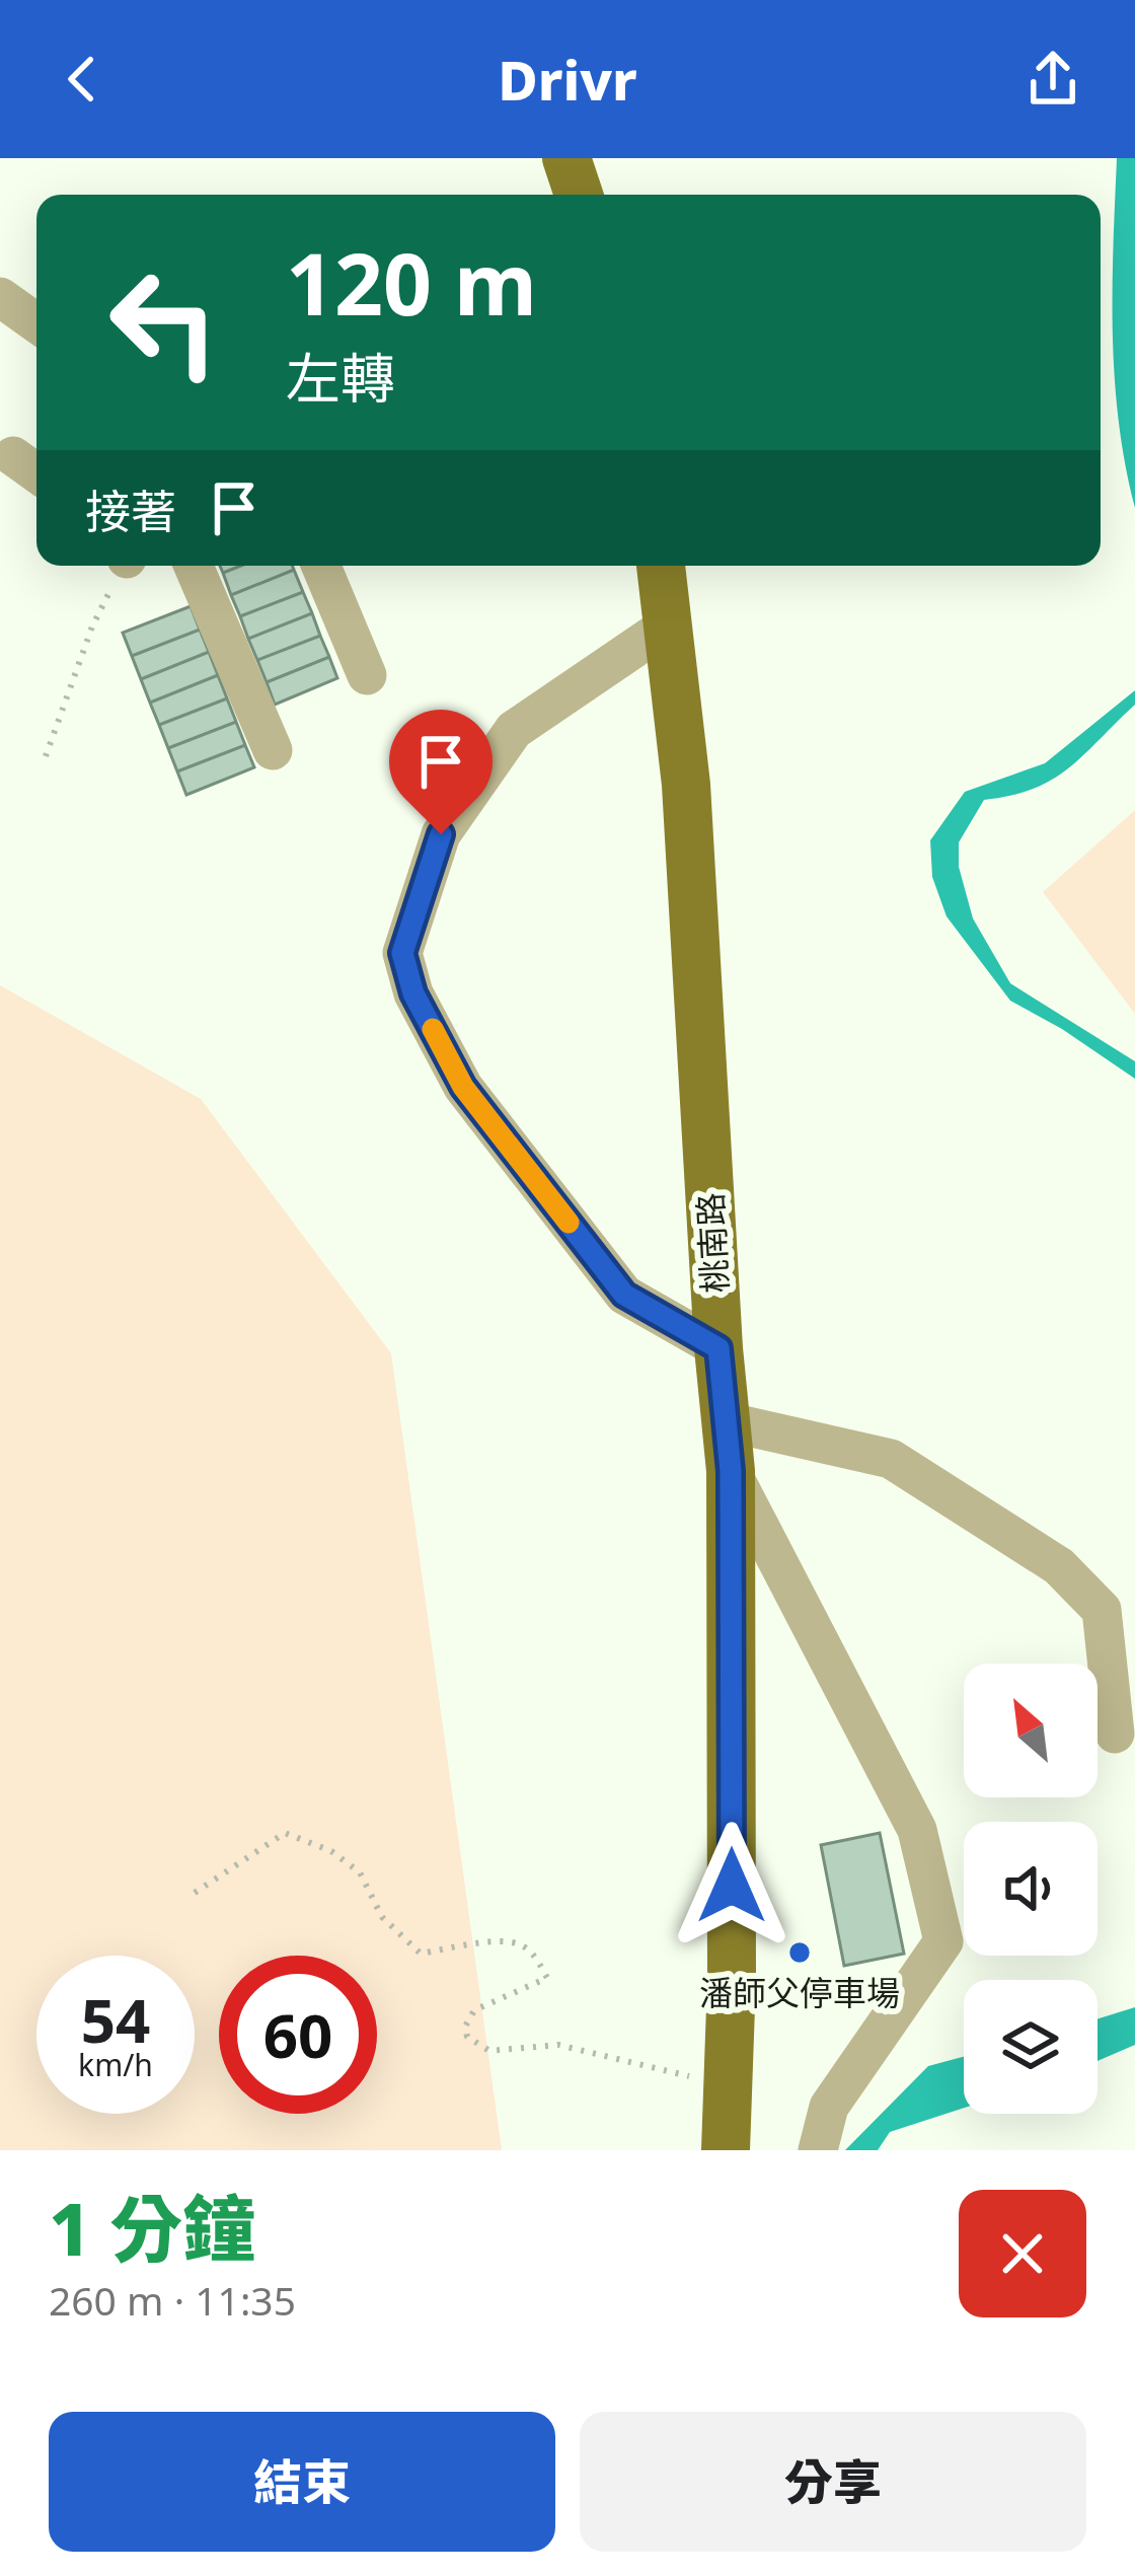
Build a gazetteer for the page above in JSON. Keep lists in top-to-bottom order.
{
  "streets": {
    "main road": ["桃南路"]
  },
  "places": ["潘師父停車場"],
  "north": "top left",
  "page": {
    "header": "Drivr",
    "turn": ["120 m", "左轉"],
    "then": "接著",
    "speed": "54 km/h",
    "limit": "60",
    "heading": ["1 分鐘", "260 m · 11:35"],
    "buttons": ["結束", "分享"]
  }
}
